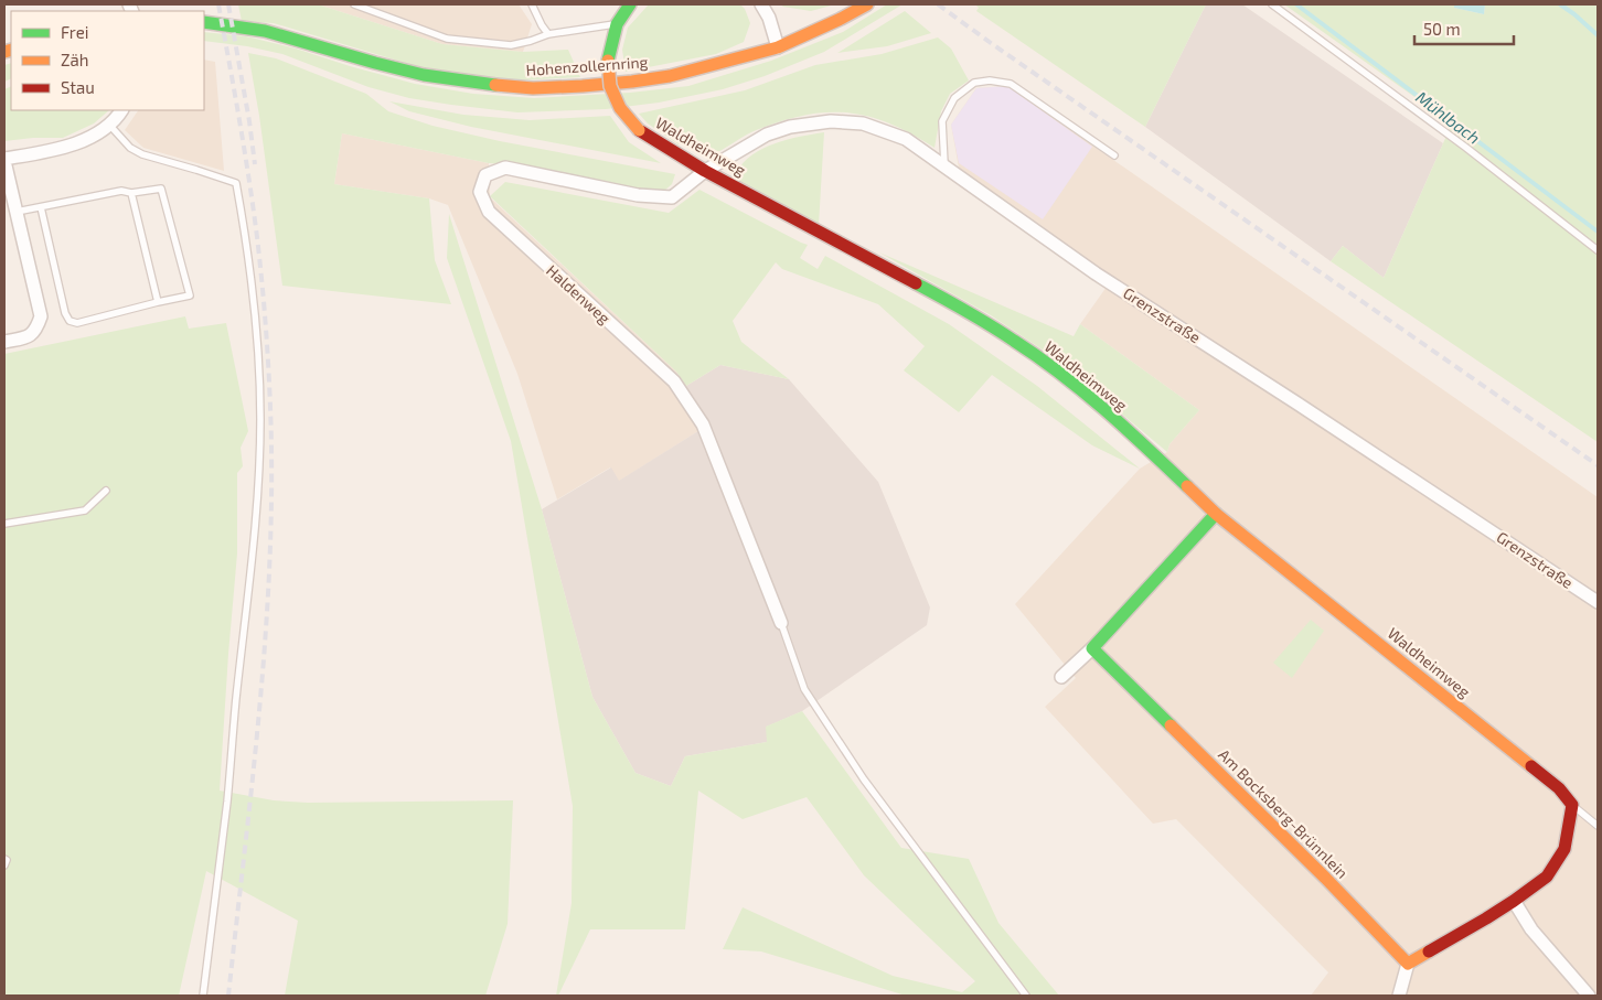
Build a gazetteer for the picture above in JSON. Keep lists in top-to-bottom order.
{
  "streets": {
    "street": [
      "Hohenzollernring",
      "Waldheimweg",
      "Haldenweg",
      "Grenzstraße",
      "Am Bocksberg-Brünnlein"
    ]
  },
  "crossings": [
    ["Waldheimweg", "Haldenweg"],
    ["Waldheimweg", "Grenzstraße"],
    ["Haldenweg", "Grenzstraße"]
  ],
  "water": ["Mühlbach"],
  "legend": ["Frei", "Zäh", "Stau"],
  "scale_bar": "50 m"
}
